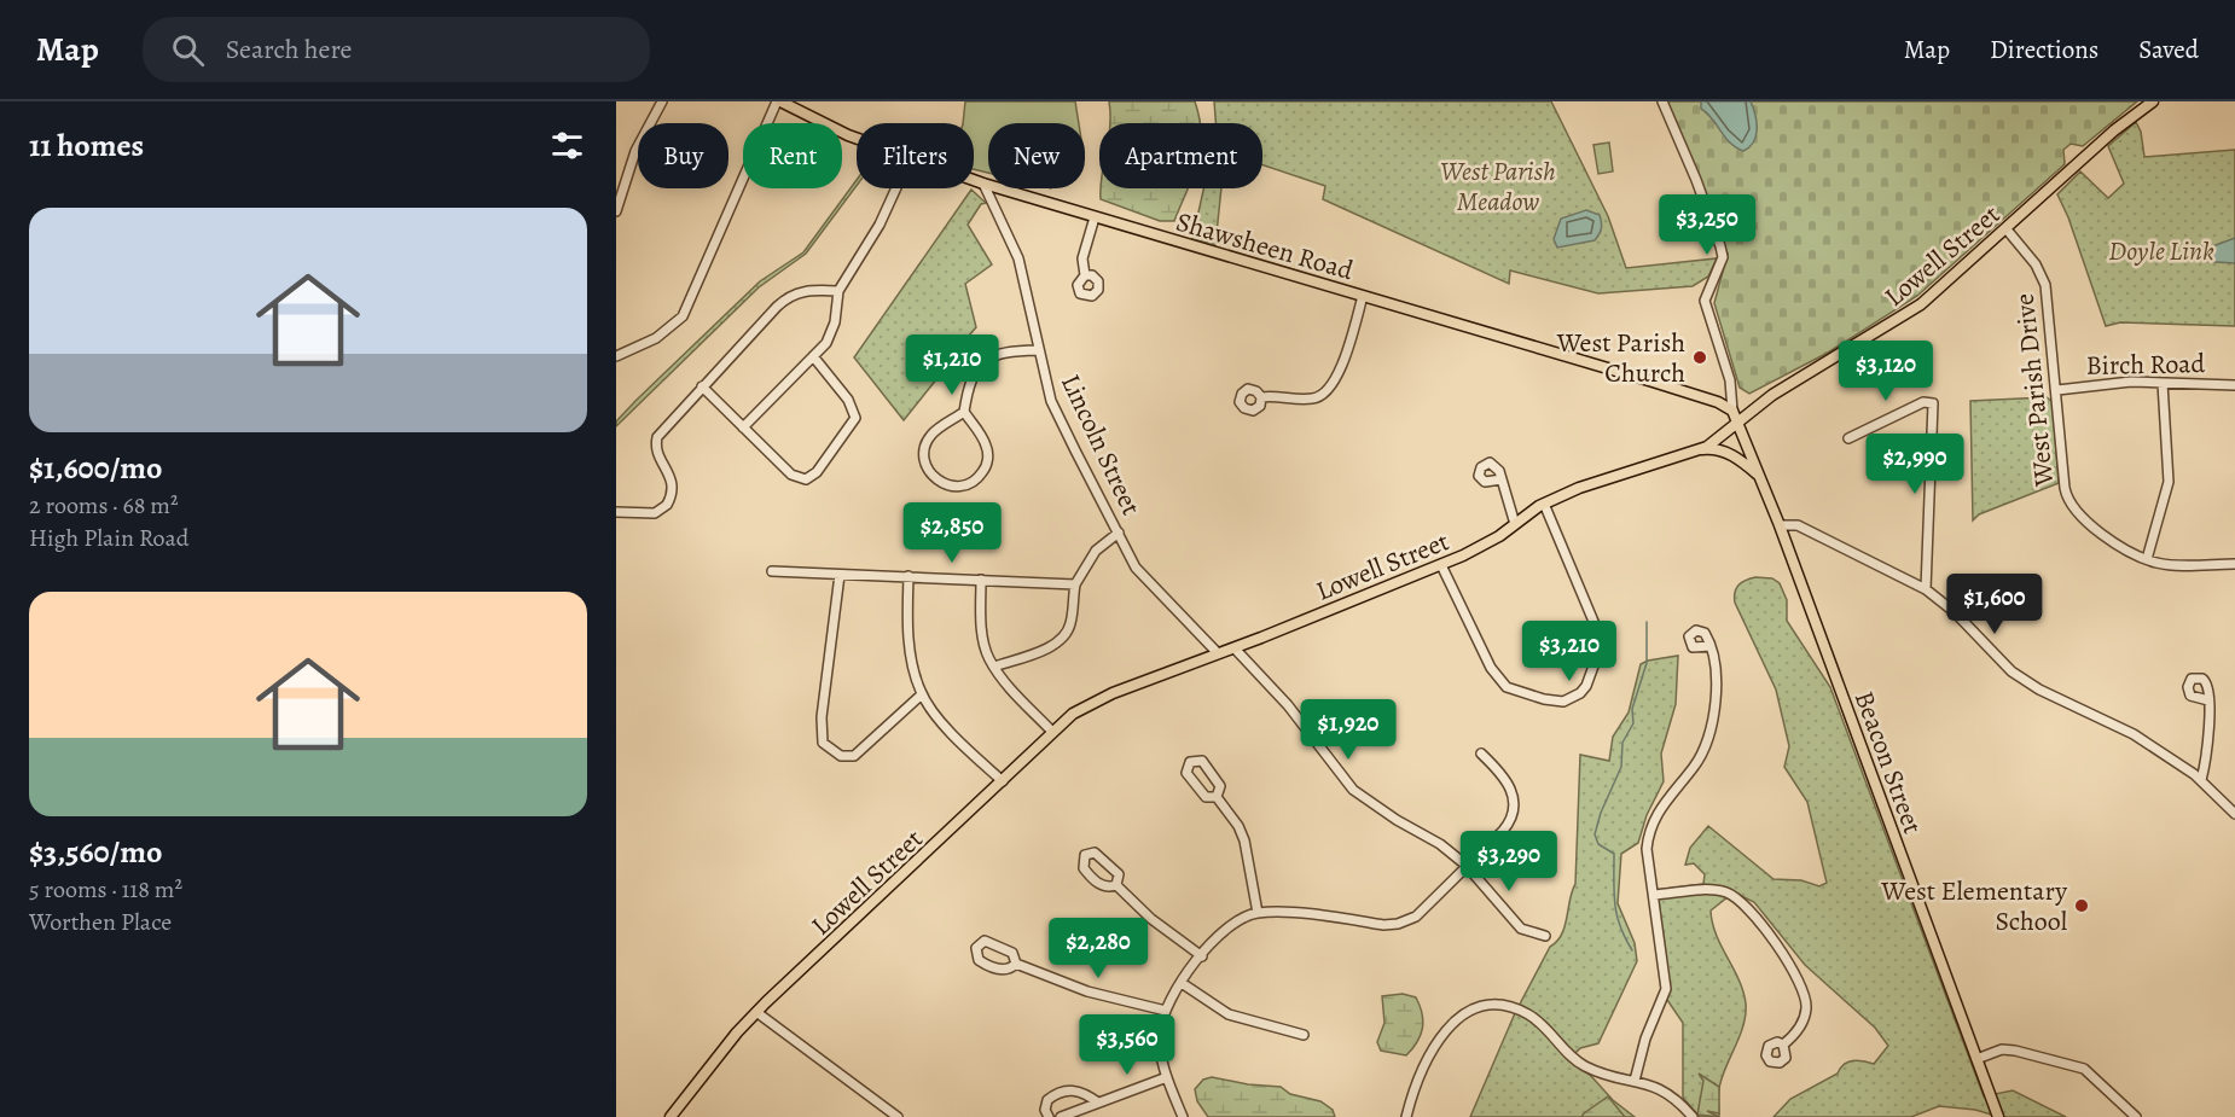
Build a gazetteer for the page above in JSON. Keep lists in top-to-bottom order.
{
  "streets": {
    "main road": ["Shawsheen Road", "Lowell Street", "Beacon Street"],
    "street": ["Birch Road", "West Parish Drive", "Lincoln Street"]
  },
  "crossings": [
    ["Shawsheen Road", "Lincoln Street"],
    ["Lowell Street", "West Parish Drive"],
    ["Lowell Street", "Lincoln Street"],
    ["Lowell Street", "Beacon Street"],
    ["Birch Road", "West Parish Drive"]
  ],
  "parks": ["West Parish Meadow", "Doyle Link"],
  "places": ["West Parish Church", "West Elementary School"],
  "page": {
    "header": "Map",
    "search": "Search here",
    "nav": ["Map", "Directions", "Saved"],
    "heading": "11 homes",
    "chip": [
      "Buy",
      "Rent",
      "Filters",
      "New",
      "Apartment"
    ],
    "list": [
      {
        "name": "$1,600/mo",
        "note": "2 rooms · 68 m² · High Plain Road"
      },
      {
        "name": "$3,560/mo",
        "note": "5 rooms · 118 m² · Worthen Place"
      }
    ],
    "price": [
      "$3,250",
      "$1,210",
      "$3,120",
      "$2,990",
      "$2,850",
      "$1,600",
      "$3,210",
      "$1,920",
      "$3,290",
      "$2,280",
      "$3,560"
    ]
  }
}
